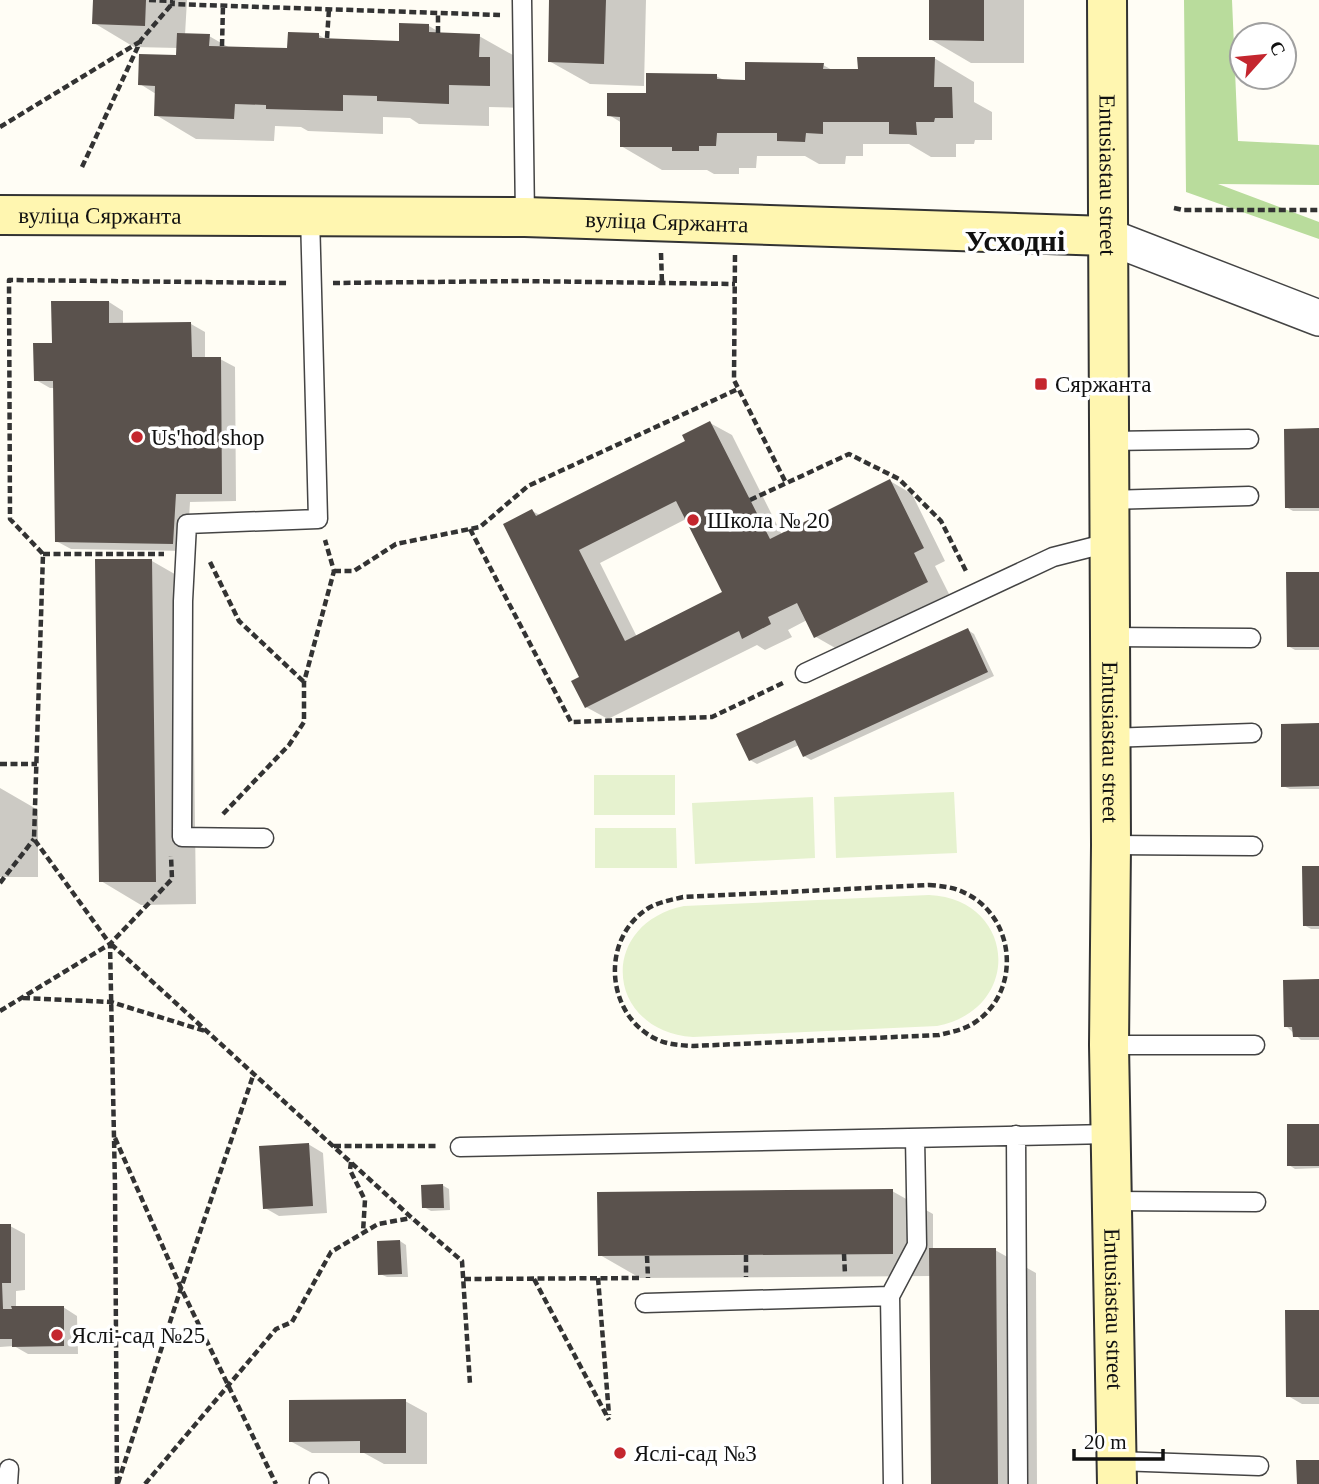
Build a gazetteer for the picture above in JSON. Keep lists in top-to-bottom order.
{
  "streets": {
    "main road": ["Entusiastau street", "вуліца Сяржанта"]
  },
  "crossings": [
    ["Entusiastau street", "вуліца Сяржанта"]
  ],
  "districts": ["Усходні"],
  "places": {
    "transit": ["Сяржанта"],
    "other": [
      "Us'hod shop",
      "Школа № 20",
      "Яслі-сад №25",
      "Яслі-сад №3"
    ]
  },
  "scale_bar": "20 m",
  "north": "top right"
}
